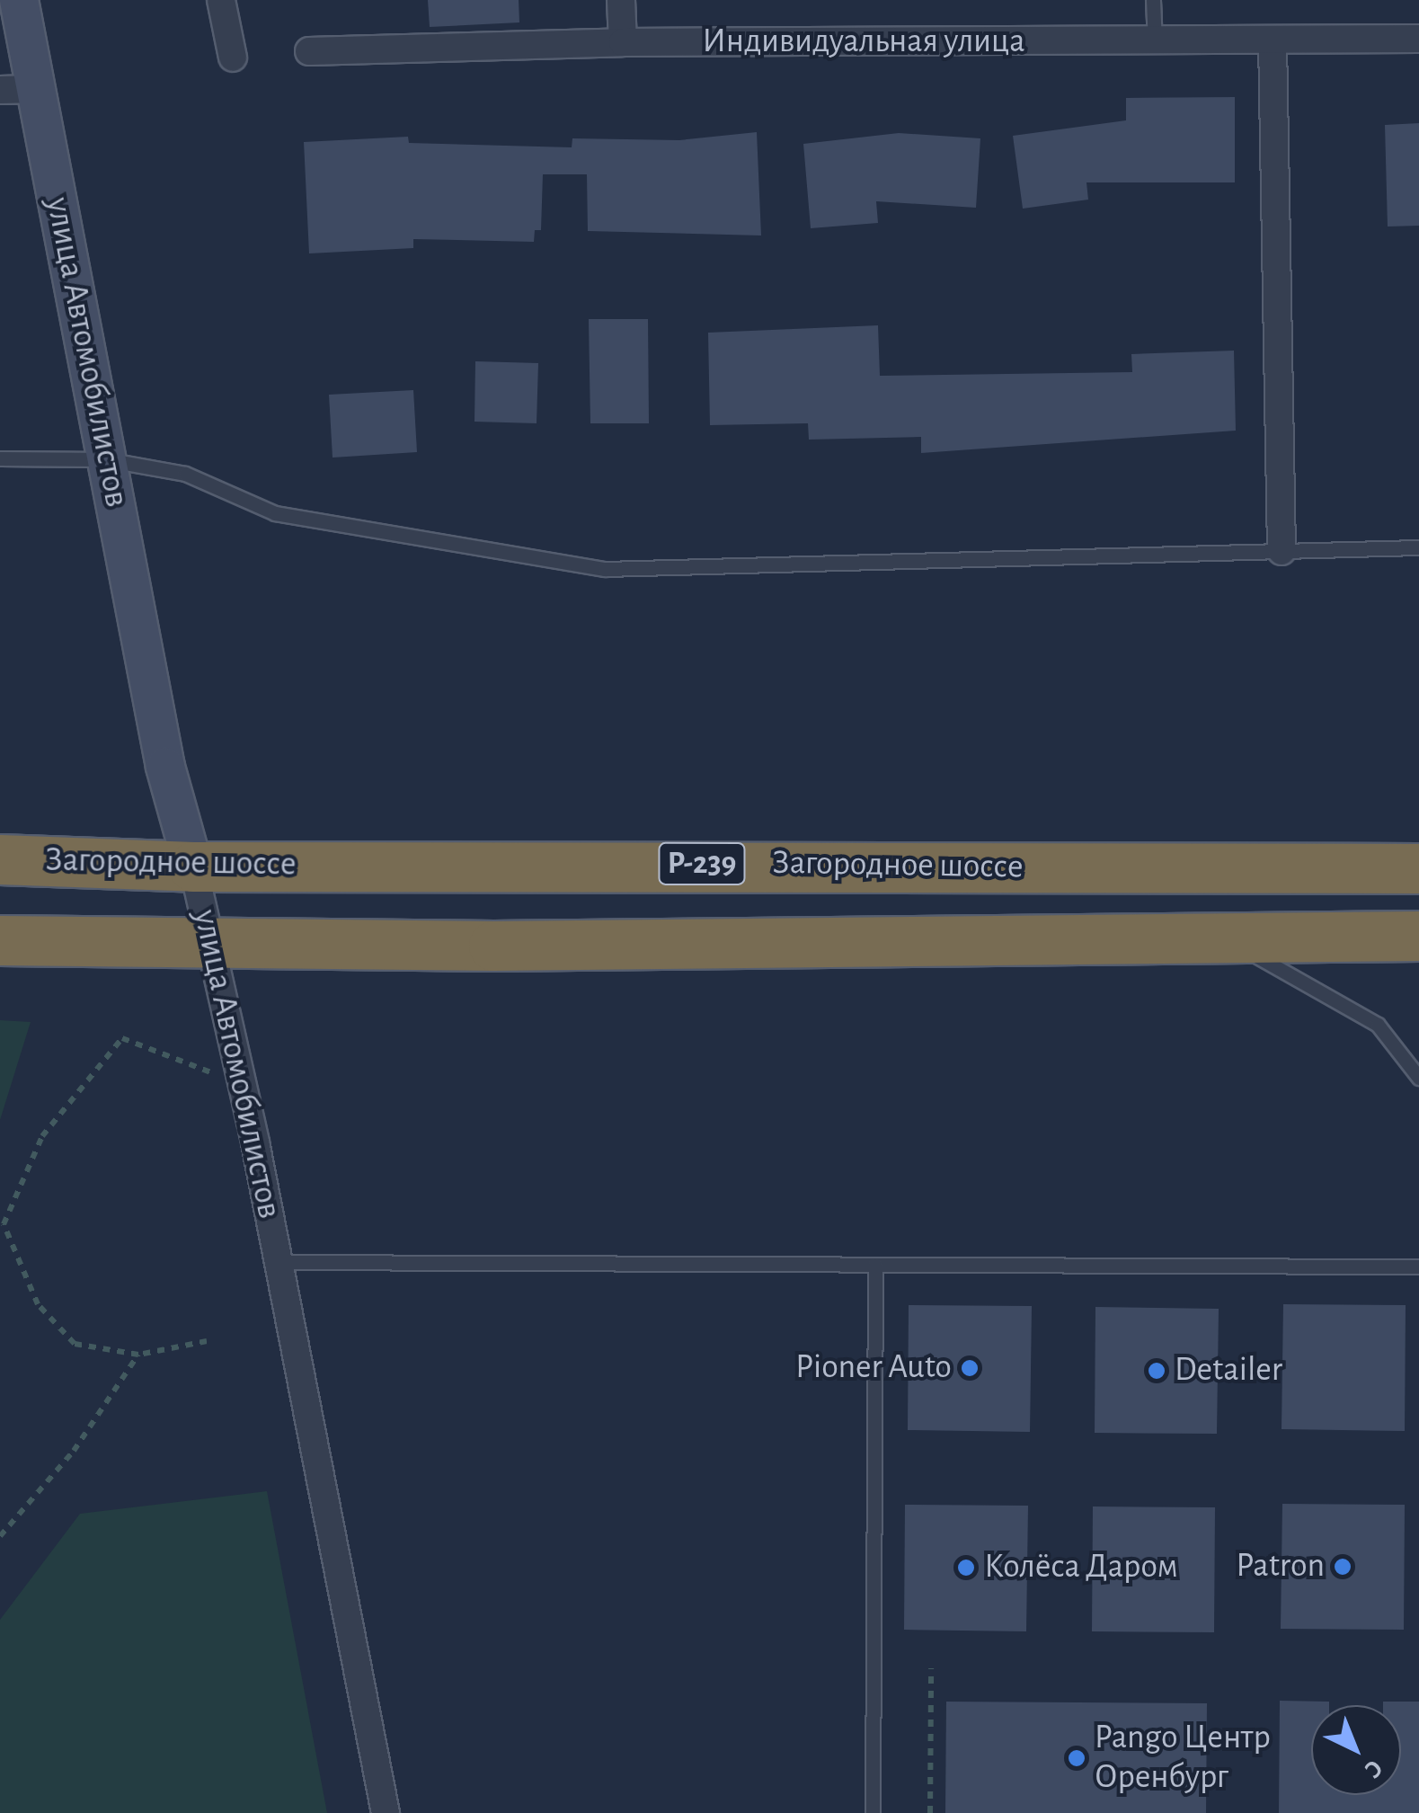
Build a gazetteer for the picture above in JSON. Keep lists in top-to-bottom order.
{
  "streets": {
    "highway": ["Загородное шоссе", "Р-239"],
    "street": ["Индивидуальная улица", "улица Автомобилистов"]
  },
  "crossings": [
    ["улица Автомобилистов", "Загородное шоссе"]
  ],
  "places": [
    "Pioner Auto",
    "Detailer",
    "Patron",
    "Колёса Даром",
    "Pango Центр Оренбург"
  ],
  "north": "bottom right"
}
